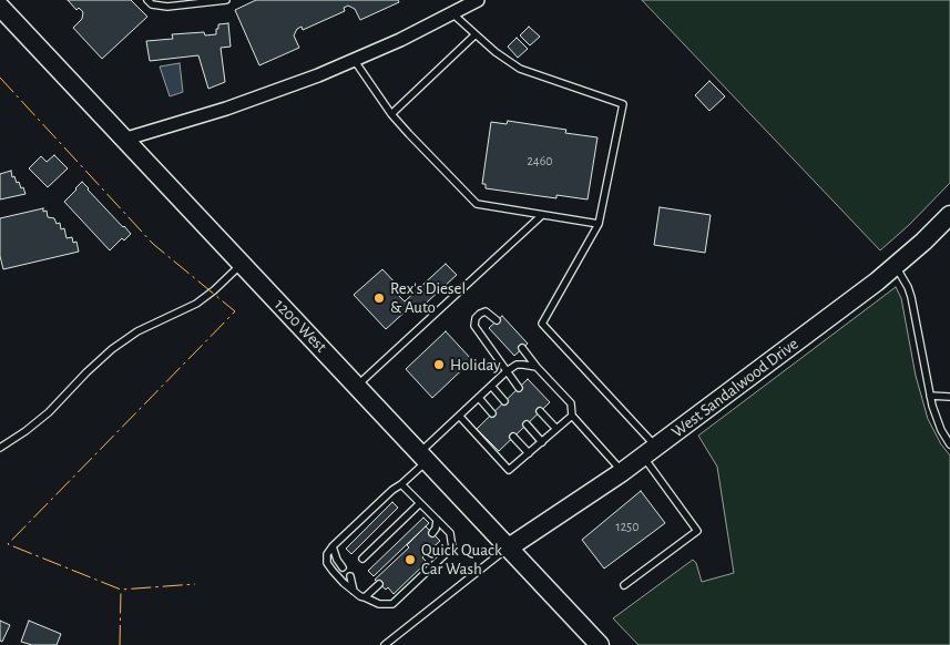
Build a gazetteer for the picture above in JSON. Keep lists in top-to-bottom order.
{
  "streets": {
    "main road": ["1200 West", "West Sandalwood Drive"]
  },
  "crossings": [
    ["1200 West", "West Sandalwood Drive"]
  ],
  "places": ["Rex's Diesel & Auto", "Holiday", "Quick Quack Car Wash"],
  "house_numbers": ["2460", "1250"]
}
